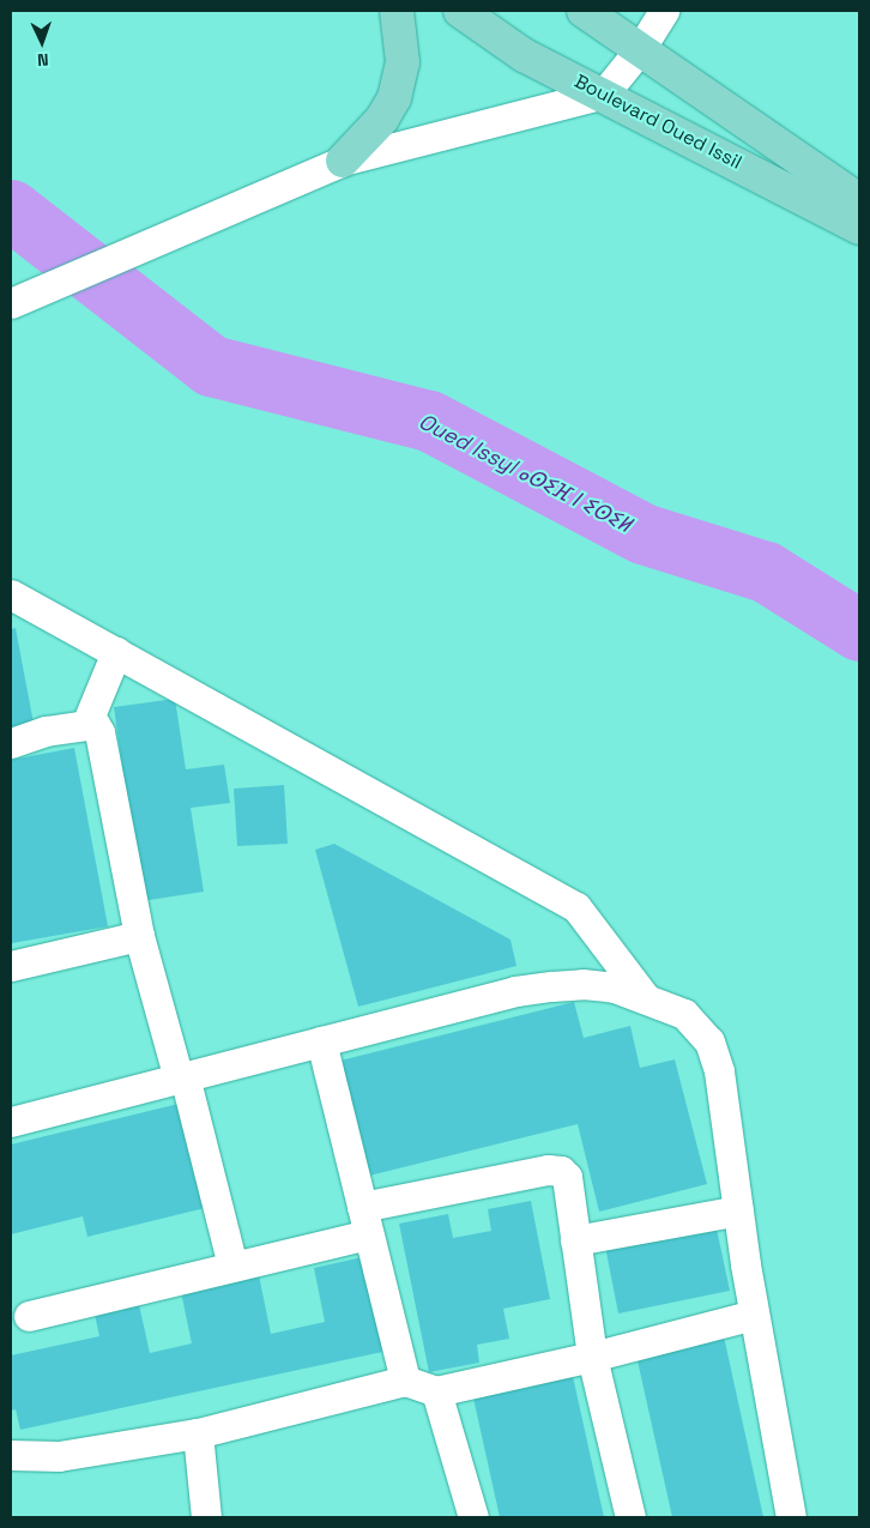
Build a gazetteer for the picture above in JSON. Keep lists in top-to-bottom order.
{
  "streets": {
    "main road": ["Boulevard Oued Issil"]
  },
  "water": ["Oued Issyl ⴰⵙⵉⴼ ⵏ ⵉⵙⵉⵍ"],
  "north": "bottom"
}
